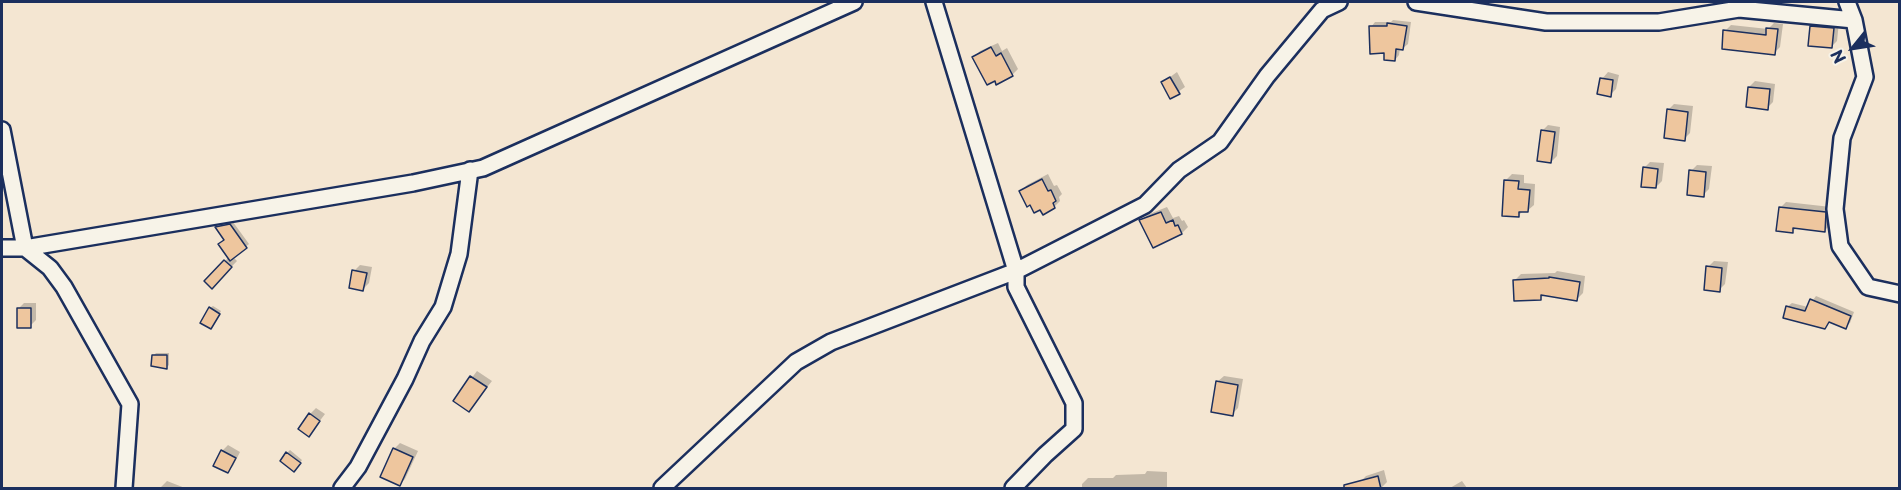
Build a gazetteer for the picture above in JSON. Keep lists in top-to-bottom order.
{
  "north": "bottom left"
}
